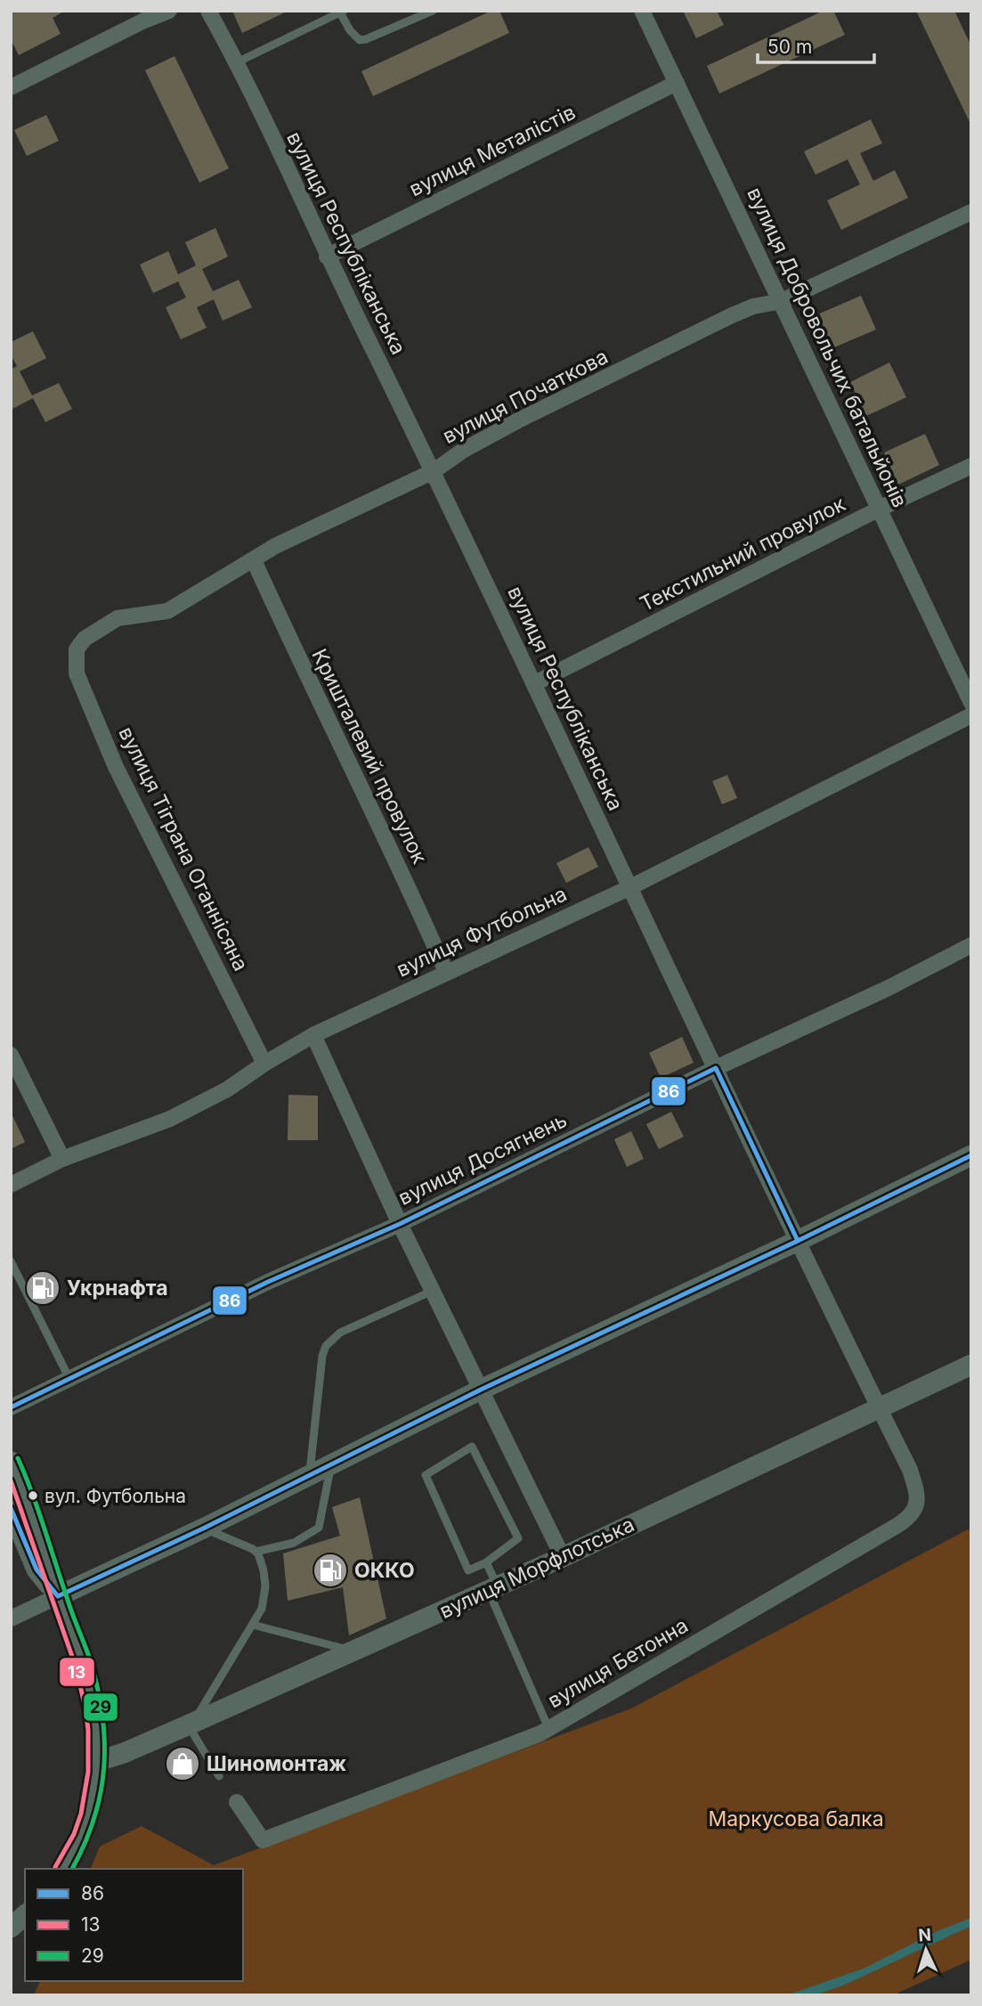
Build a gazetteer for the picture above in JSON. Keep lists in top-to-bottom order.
{
  "streets": {
    "street": [
      "вулиця Металістів",
      "вулиця Республіканська",
      "вулиця Добровольчих батальйонів",
      "вулиця Початкова",
      "Текстильний провулок",
      "Кришталевий провулок",
      "вулиця Тіграна Оганнісяна",
      "вулиця Футбольна",
      "вулиця Досягнень",
      "вулиця Морфлотська",
      "вулиця Бетонна"
    ]
  },
  "crossings": [
    ["вулиця Металістів", "вулиця Республіканська"],
    ["вулиця Металістів", "вулиця Добровольчих батальйонів"],
    ["вулиця Республіканська", "вулиця Початкова"],
    ["вулиця Республіканська", "Текстильний провулок"],
    ["вулиця Республіканська", "вулиця Футбольна"],
    ["вулиця Республіканська", "вулиця Досягнень"],
    ["вулиця Республіканська", "вулиця Морфлотська"],
    ["вулиця Республіканська", "вулиця Бетонна"],
    ["вулиця Добровольчих батальйонів", "вулиця Початкова"],
    ["вулиця Добровольчих батальйонів", "Текстильний провулок"],
    ["вулиця Початкова", "Кришталевий провулок"],
    ["вулиця Початкова", "вулиця Тіграна Оганнісяна"],
    ["Кришталевий провулок", "вулиця Футбольна"],
    ["вулиця Тіграна Оганнісяна", "вулиця Футбольна"],
    ["вулиця Морфлотська", "вулиця Бетонна"]
  ],
  "parks": ["Маркусова балка"],
  "places": {
    "fuel station": ["Укрнафта", "ОККО"],
    "other": ["вул. Футбольна"],
    "shop": ["Шиномонтаж"]
  },
  "lines": ["transit line 86", "transit line 29", "transit line 13"],
  "legend": ["86", "13", "29"],
  "scale_bar": "50 m",
  "north": "top"
}
